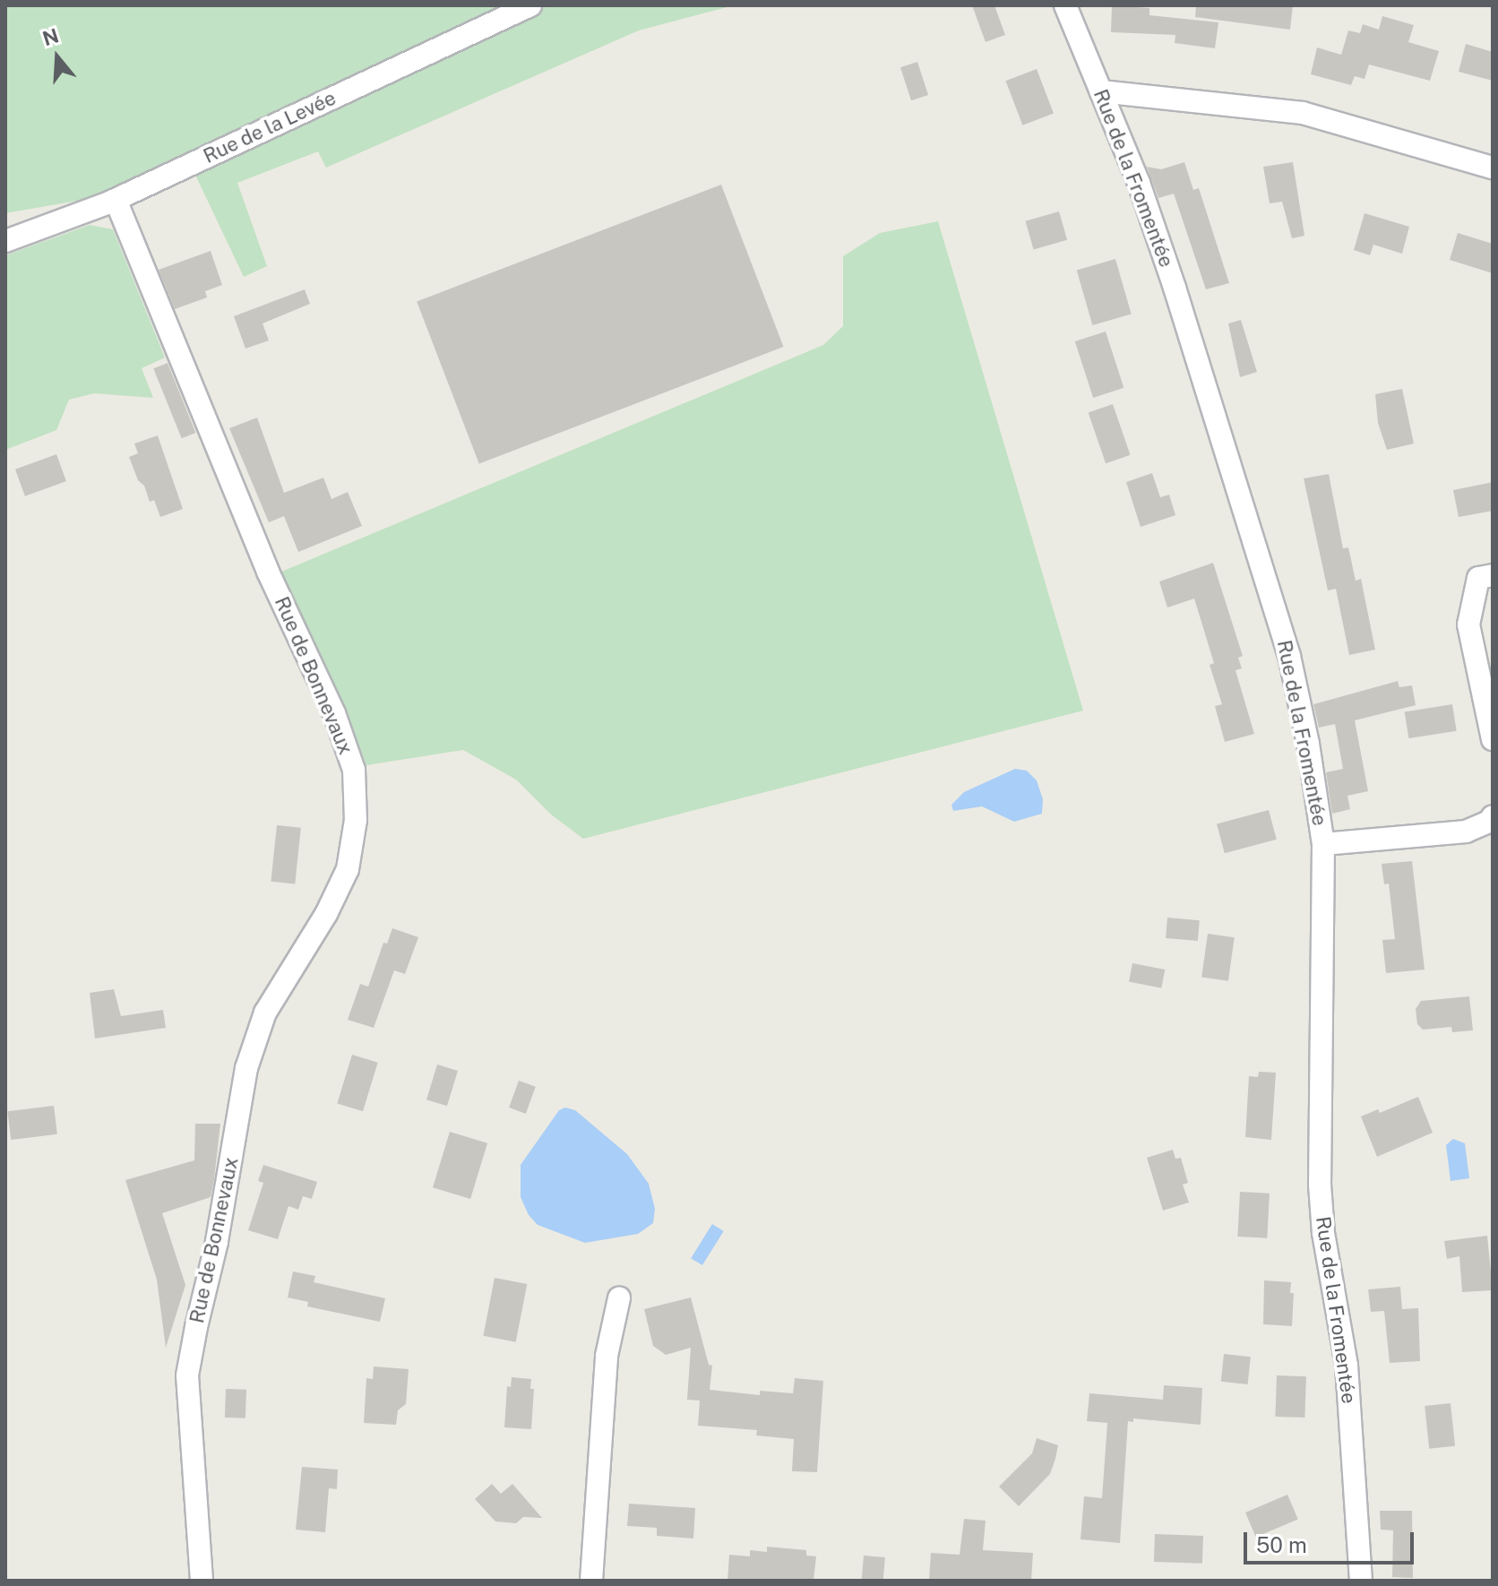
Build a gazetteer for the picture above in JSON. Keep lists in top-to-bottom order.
{
  "streets": {
    "street": ["Rue de la Levée", "Rue de la Fromentée", "Rue de Bonnevaux"]
  },
  "crossings": [
    ["Rue de la Levée", "Rue de Bonnevaux"]
  ],
  "scale_bar": "50 m",
  "north": "top"
}
